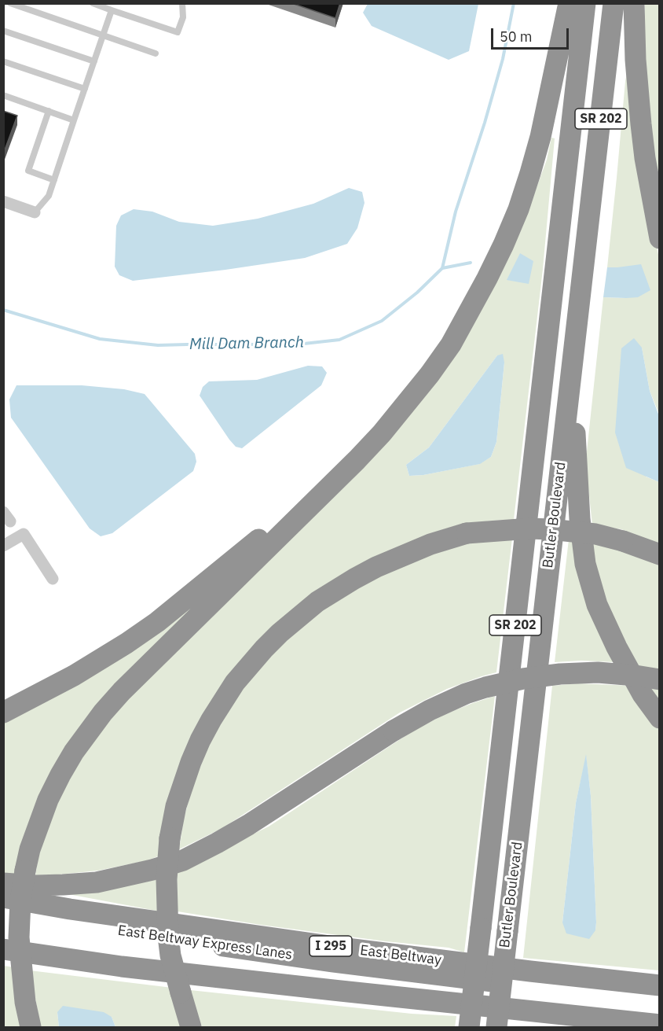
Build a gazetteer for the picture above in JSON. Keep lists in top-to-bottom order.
{
  "streets": {
    "highway": [
      "SR 202",
      "Butler Boulevard",
      "East Beltway Express Lanes",
      "I 295",
      "East Beltway"
    ]
  },
  "water": ["Mill Dam Branch"],
  "scale_bar": "50 m"
}
